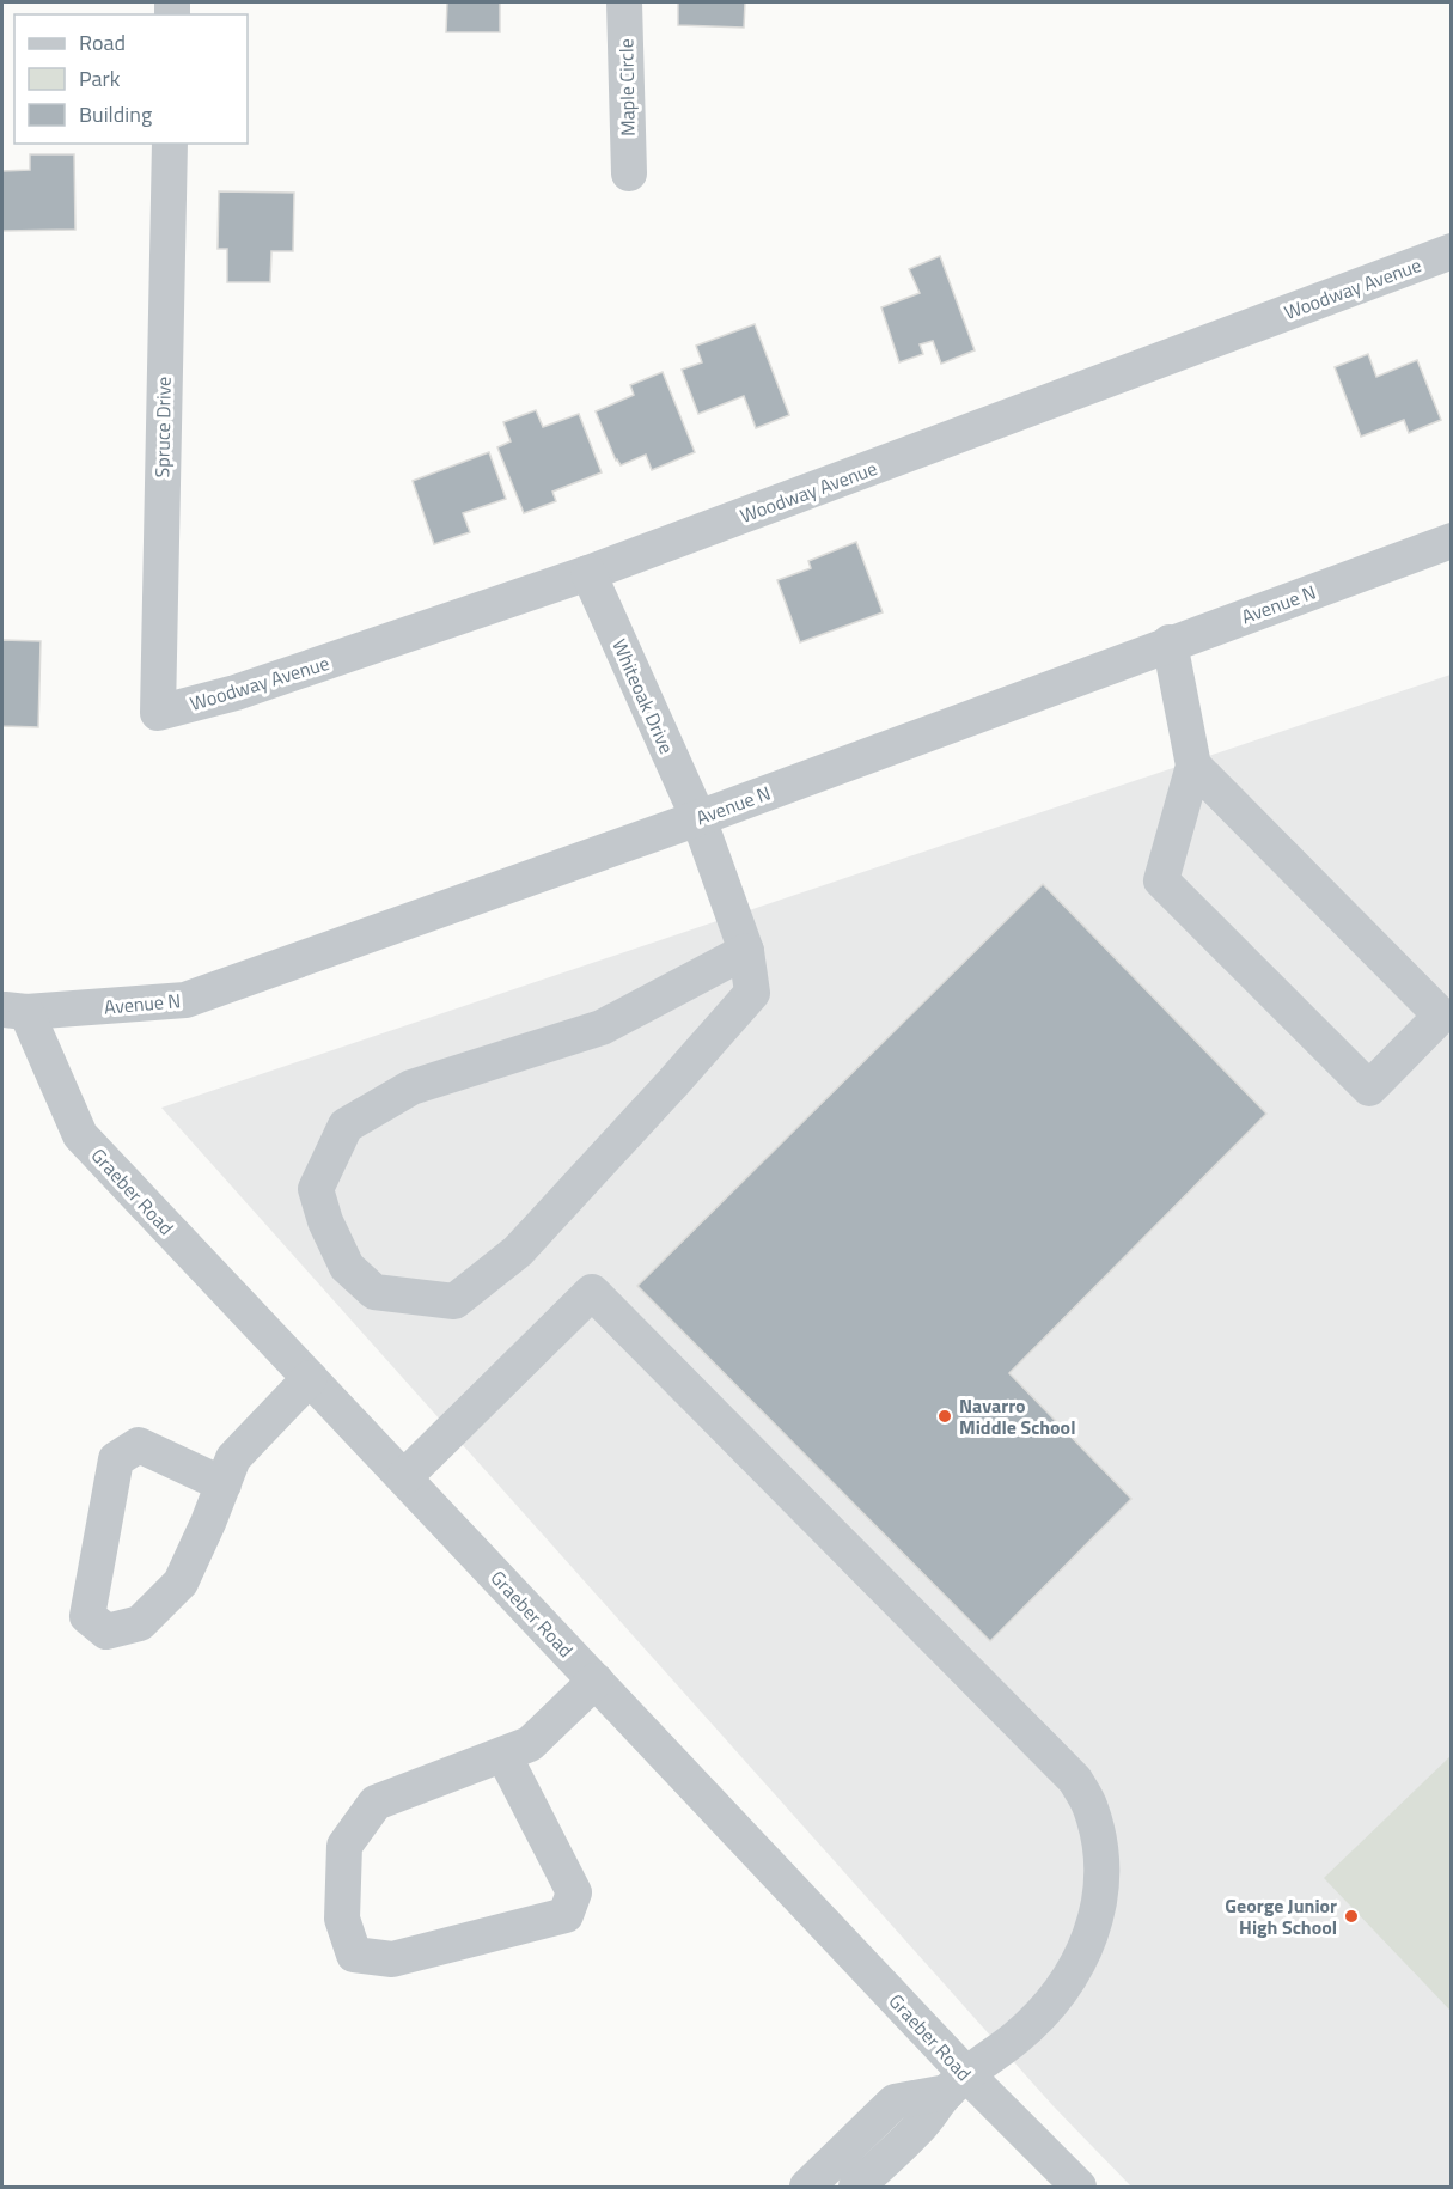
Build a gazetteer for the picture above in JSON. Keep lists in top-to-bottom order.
{
  "streets": {
    "street": [
      "Maple Circle",
      "Woodway Avenue",
      "Spruce Drive",
      "Avenue N",
      "Whiteoak Drive",
      "Graeber Road"
    ]
  },
  "crossings": [
    ["Woodway Avenue", "Spruce Drive"],
    ["Woodway Avenue", "Whiteoak Drive"],
    ["Avenue N", "Whiteoak Drive"],
    ["Avenue N", "Graeber Road"]
  ],
  "places": ["Navarro Middle School", "George Junior High School"],
  "legend": ["Road", "Park", "Building"]
}
